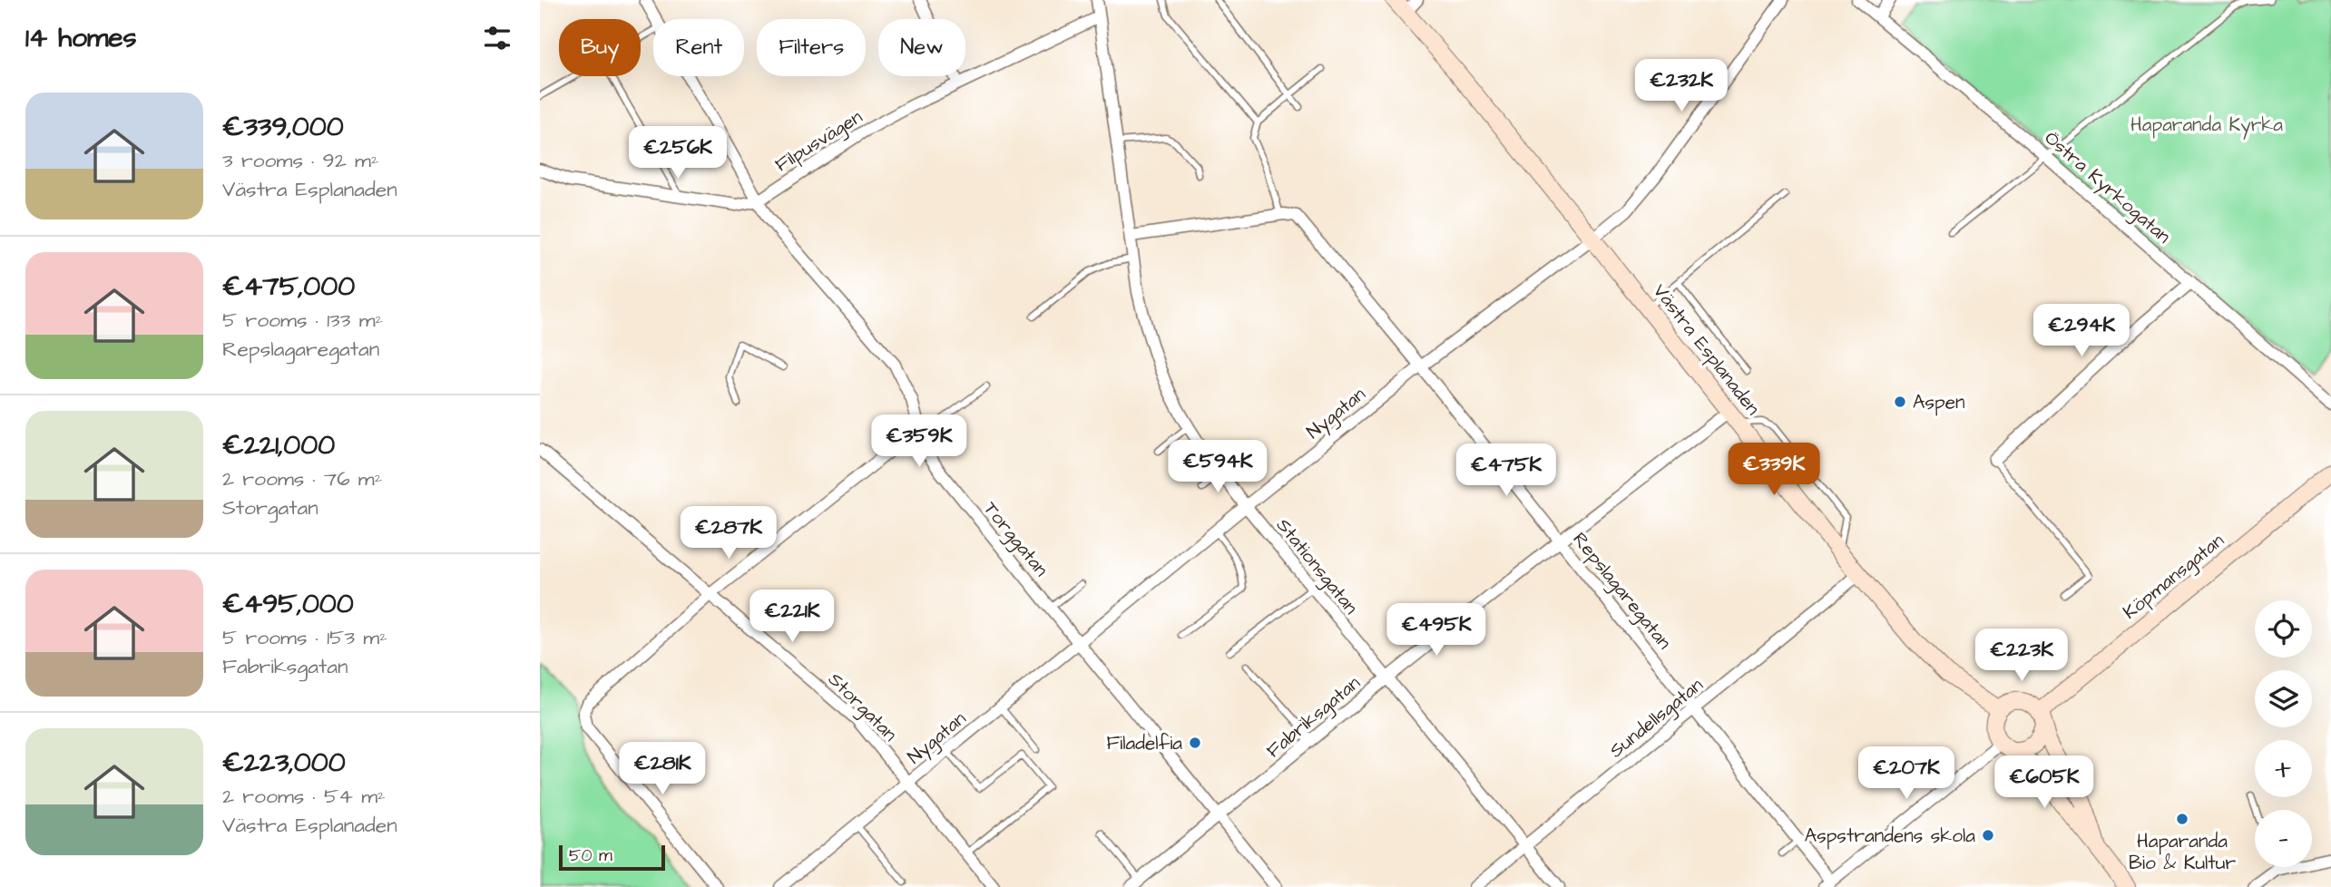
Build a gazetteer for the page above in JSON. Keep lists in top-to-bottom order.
{
  "streets": {
    "street": [
      "Filpusvägen",
      "Östra Kyrkogatan",
      "Västra Esplanaden",
      "Nygatan",
      "Torggatan",
      "Stationsgatan",
      "Köpmansgatan",
      "Repslagaregatan",
      "Storgatan",
      "Fabriksgatan",
      "Sundellsgatan"
    ]
  },
  "crossings": [
    ["Filpusvägen", "Torggatan"],
    ["Filpusvägen", "Stationsgatan"],
    ["Västra Esplanaden", "Nygatan"],
    ["Västra Esplanaden", "Köpmansgatan"],
    ["Västra Esplanaden", "Fabriksgatan"],
    ["Västra Esplanaden", "Sundellsgatan"],
    ["Nygatan", "Torggatan"],
    ["Nygatan", "Stationsgatan"],
    ["Nygatan", "Repslagaregatan"],
    ["Nygatan", "Storgatan"],
    ["Torggatan", "Fabriksgatan"],
    ["Stationsgatan", "Fabriksgatan"],
    ["Stationsgatan", "Sundellsgatan"],
    ["Repslagaregatan", "Fabriksgatan"],
    ["Repslagaregatan", "Sundellsgatan"]
  ],
  "parks": ["Haparanda Kyrka"],
  "places": [
    "Aspen",
    "Filadelfia",
    "Haparanda Bio & Kultur",
    "Aspstrandens skola"
  ],
  "scale_bar": "50 m",
  "page": {
    "heading": "14 homes",
    "chip": [
      "Buy",
      "Rent",
      "Filters",
      "New"
    ],
    "price": [
      "€232K",
      "€256K",
      "€294K",
      "€359K",
      "€594K",
      "€339K",
      "€475K",
      "€287K",
      "€221K",
      "€495K",
      "€223K",
      "€281K",
      "€207K",
      "€605K"
    ],
    "list": [
      {
        "name": "€339,000",
        "note": "3 rooms · 92 m² · Västra Esplanaden"
      },
      {
        "name": "€475,000",
        "note": "5 rooms · 133 m² · Repslagaregatan"
      },
      {
        "name": "€221,000",
        "note": "2 rooms · 76 m² · Storgatan"
      },
      {
        "name": "€495,000",
        "note": "5 rooms · 153 m² · Fabriksgatan"
      },
      {
        "name": "€223,000",
        "note": "2 rooms · 54 m² · Västra Esplanaden"
      }
    ],
    "map_buttons": ["+", "−"],
    "scale": "50 m"
  }
}
